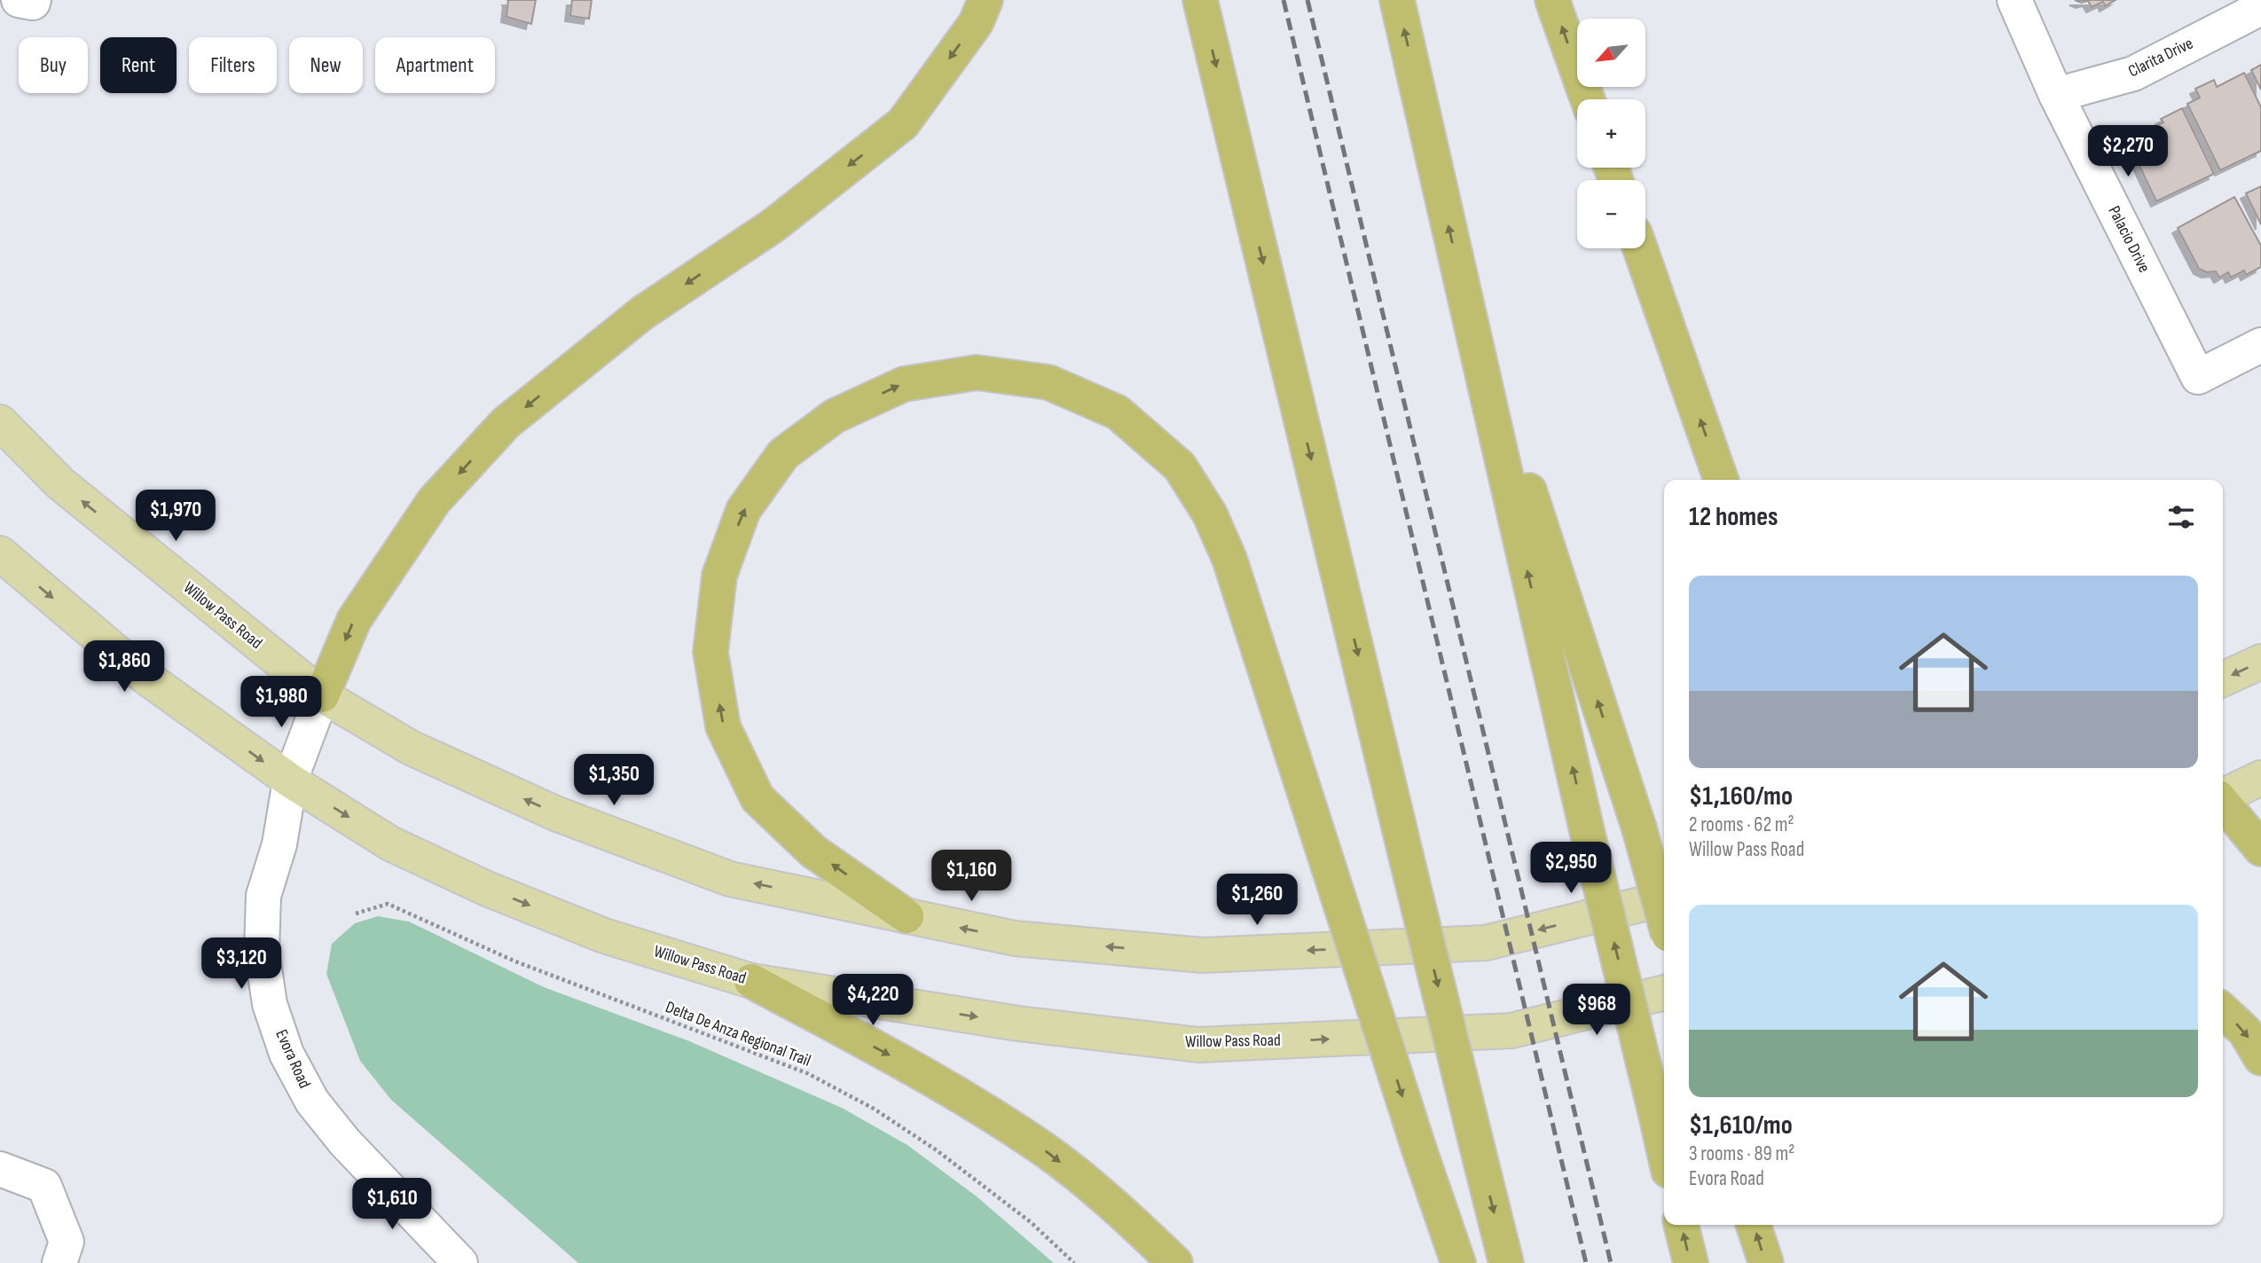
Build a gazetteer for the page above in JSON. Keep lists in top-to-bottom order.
{
  "streets": {
    "main road": ["Willow Pass Road"],
    "street": ["Clarita Drive", "Palacio Drive", "Evora Road"],
    "path": ["Delta De Anza Regional Trail"]
  },
  "crossings": [
    ["Clarita Drive", "Palacio Drive"],
    ["Willow Pass Road", "Evora Road"]
  ],
  "north": "bottom left",
  "page": {
    "map_buttons": ["+", "−"],
    "chip": [
      "Buy",
      "Rent",
      "Filters",
      "New",
      "Apartment"
    ],
    "price": [
      "$2,270",
      "$1,970",
      "$1,860",
      "$1,980",
      "$1,350",
      "$2,950",
      "$1,160",
      "$1,260",
      "$3,120",
      "$4,220",
      "$968",
      "$1,610"
    ],
    "heading": "12 homes",
    "list": [
      {
        "name": "$1,160/mo",
        "note": "2 rooms · 62 m² · Willow Pass Road"
      },
      {
        "name": "$1,610/mo",
        "note": "3 rooms · 89 m² · Evora Road"
      }
    ]
  }
}
